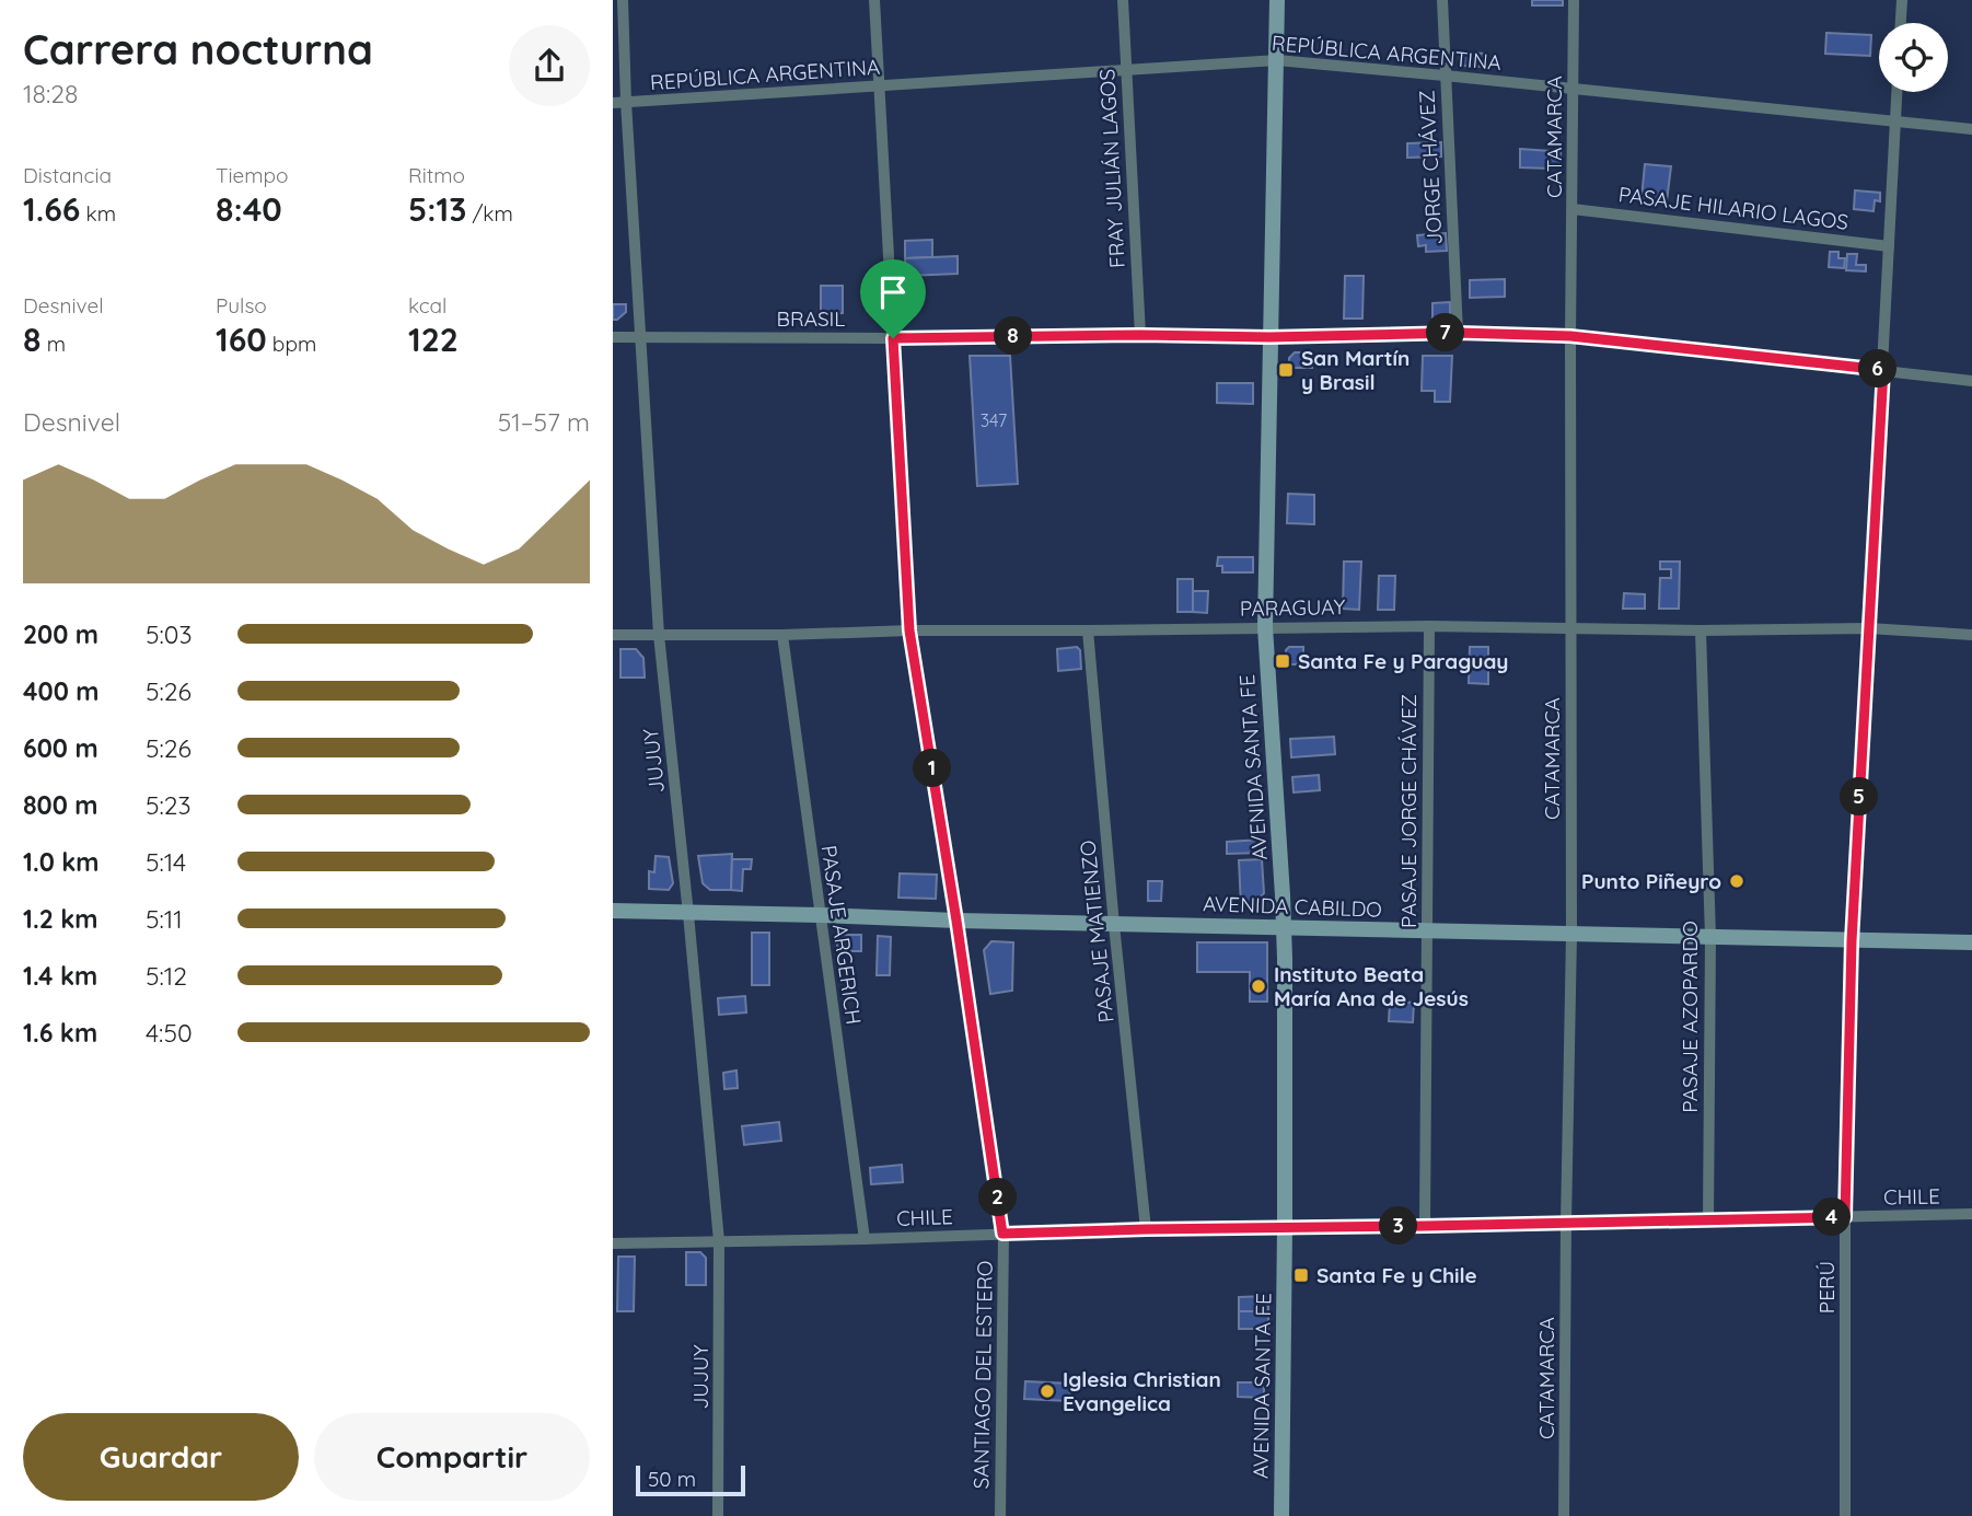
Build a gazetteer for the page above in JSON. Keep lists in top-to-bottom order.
{
  "streets": {
    "street": [
      "REPÚBLICA ARGENTINA",
      "CATAMARCA",
      "JORGE CHÁVEZ",
      "FRAY JULIÁN LAGOS",
      "PASAJE HILARIO LAGOS",
      "BRASIL",
      "PARAGUAY",
      "JUJUY",
      "AVENIDA SANTA FE",
      "PASAJE JORGE CHÁVEZ",
      "AVENIDA CABILDO",
      "PASAJE MATIENZO",
      "PASAJE ARGERICH",
      "PASAJE AZOPARDO",
      "CHILE",
      "PERÚ",
      "SANTIAGO DEL ESTERO"
    ]
  },
  "crossings": [
    ["REPÚBLICA ARGENTINA", "CATAMARCA"],
    ["REPÚBLICA ARGENTINA", "JORGE CHÁVEZ"],
    ["REPÚBLICA ARGENTINA", "FRAY JULIÁN LAGOS"],
    ["REPÚBLICA ARGENTINA", "JUJUY"],
    ["REPÚBLICA ARGENTINA", "AVENIDA SANTA FE"],
    ["REPÚBLICA ARGENTINA", "PERÚ"],
    ["REPÚBLICA ARGENTINA", "SANTIAGO DEL ESTERO"],
    ["CATAMARCA", "PASAJE HILARIO LAGOS"],
    ["CATAMARCA", "BRASIL"],
    ["CATAMARCA", "PARAGUAY"],
    ["CATAMARCA", "AVENIDA CABILDO"],
    ["CATAMARCA", "CHILE"],
    ["JORGE CHÁVEZ", "BRASIL"],
    ["FRAY JULIÁN LAGOS", "BRASIL"],
    ["PASAJE HILARIO LAGOS", "PERÚ"],
    ["BRASIL", "JUJUY"],
    ["BRASIL", "AVENIDA SANTA FE"],
    ["BRASIL", "PERÚ"],
    ["BRASIL", "SANTIAGO DEL ESTERO"],
    ["PARAGUAY", "JUJUY"],
    ["PARAGUAY", "AVENIDA SANTA FE"],
    ["PARAGUAY", "PASAJE JORGE CHÁVEZ"],
    ["PARAGUAY", "PASAJE MATIENZO"],
    ["PARAGUAY", "PASAJE ARGERICH"],
    ["PARAGUAY", "PASAJE AZOPARDO"],
    ["PARAGUAY", "PERÚ"],
    ["PARAGUAY", "SANTIAGO DEL ESTERO"],
    ["JUJUY", "AVENIDA CABILDO"],
    ["JUJUY", "CHILE"],
    ["AVENIDA SANTA FE", "AVENIDA CABILDO"],
    ["AVENIDA SANTA FE", "CHILE"],
    ["PASAJE JORGE CHÁVEZ", "AVENIDA CABILDO"],
    ["PASAJE JORGE CHÁVEZ", "CHILE"],
    ["AVENIDA CABILDO", "PASAJE MATIENZO"],
    ["AVENIDA CABILDO", "PASAJE ARGERICH"],
    ["AVENIDA CABILDO", "PASAJE AZOPARDO"],
    ["AVENIDA CABILDO", "PERÚ"],
    ["AVENIDA CABILDO", "SANTIAGO DEL ESTERO"],
    ["PASAJE MATIENZO", "CHILE"],
    ["PASAJE ARGERICH", "CHILE"],
    ["PASAJE AZOPARDO", "CHILE"],
    ["CHILE", "PERÚ"],
    ["CHILE", "SANTIAGO DEL ESTERO"]
  ],
  "places": {
    "transit": ["San Martín y Brasil", "Santa Fe y Paraguay", "Santa Fe y Chile"],
    "other": ["Punto Piñeyro", "Instituto Beata María Ana de Jesús", "Iglesia Christian Evangelica"]
  },
  "house_numbers": ["347"],
  "scale_bar": "50 m",
  "page": {
    "heading": ["Carrera nocturna", "18:28"],
    "stats": [
      ["Distancia", "1.66 km"],
      ["Tiempo", "8:40"],
      ["Ritmo", "5:13 /km"],
      ["Desnivel", "8 m"],
      ["Pulso", "160 bpm"],
      ["kcal", "122"]
    ],
    "pins": [
      "7",
      "8",
      "6",
      "1",
      "5",
      "2",
      "4",
      "3"
    ],
    "chart": ["Desnivel", "51–57 m"],
    "list": [
      {
        "name": "200 m",
        "note": "5:03"
      },
      {
        "name": "400 m",
        "note": "5:26"
      },
      {
        "name": "600 m",
        "note": "5:26"
      },
      {
        "name": "800 m",
        "note": "5:23"
      },
      {
        "name": "1.0 km",
        "note": "5:14"
      },
      {
        "name": "1.2 km",
        "note": "5:11"
      },
      {
        "name": "1.4 km",
        "note": "5:12"
      },
      {
        "name": "1.6 km",
        "note": "4:50"
      }
    ],
    "buttons": ["Guardar", "Compartir"],
    "scale": "50 m"
  }
}
